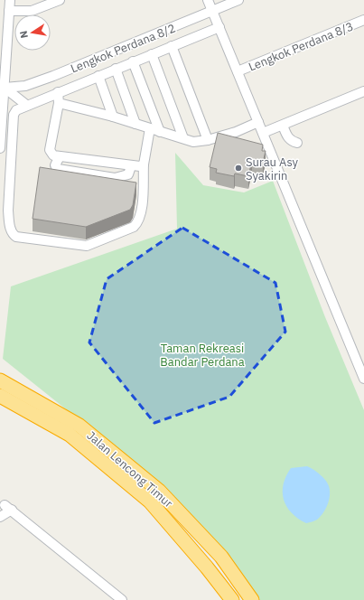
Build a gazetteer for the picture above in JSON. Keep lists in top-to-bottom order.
{
  "streets": {
    "highway": ["Jalan Lencong Timur"],
    "street": ["Lengkok Perdana 8/3", "Lengkok Perdana 8/2"]
  },
  "parks": ["Taman Rekreasi Bandar Perdana"],
  "places": ["Surau Asy Syakirin"],
  "north": "left"
}
